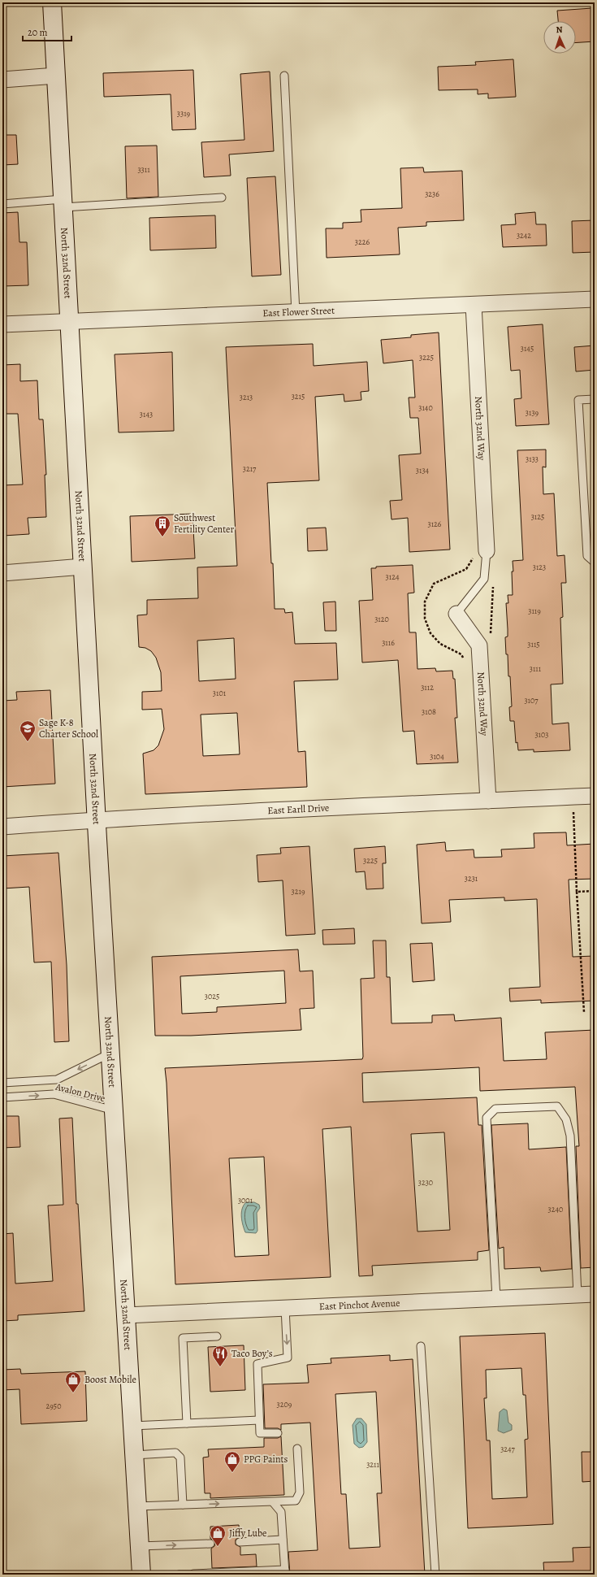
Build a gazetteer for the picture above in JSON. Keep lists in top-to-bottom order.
{
  "streets": {
    "main road": ["North 32nd Street"],
    "street": [
      "East Flower Street",
      "North 32nd Way",
      "East Earll Drive",
      "East Pinchot Avenue"
    ],
    "lane": ["Avalon Drive"]
  },
  "crossings": [
    ["North 32nd Street", "East Flower Street"],
    ["North 32nd Street", "East Earll Drive"],
    ["North 32nd Street", "Avalon Drive"],
    ["North 32nd Street", "East Pinchot Avenue"],
    ["East Flower Street", "North 32nd Way"],
    ["North 32nd Way", "East Earll Drive"]
  ],
  "places": {
    "building": ["Southwest Fertility Center"],
    "school or university": ["Sage K-8 Charter School"],
    "restaurant": ["Taco Boy’s"],
    "shop": ["Boost Mobile", "PPG Paints", "Jiffy Lube"]
  },
  "house_numbers": [
    "3319",
    "3311",
    "3236",
    "3242",
    "3226",
    "3145",
    "3225",
    "3215",
    "3213",
    "3140",
    "3139",
    "3143",
    "3133",
    "3217",
    "3134",
    "3125",
    "3126",
    "3123",
    "3124",
    "3119",
    "3120",
    "3116",
    "3115",
    "3111",
    "3112",
    "3101",
    "3107",
    "3108",
    "3103",
    "3104",
    "3225",
    "3231",
    "3219",
    "3025",
    "3230",
    "3001",
    "3240",
    "3209",
    "2950",
    "3247",
    "3211"
  ],
  "scale_bar": "20 m",
  "north": "top"
}
